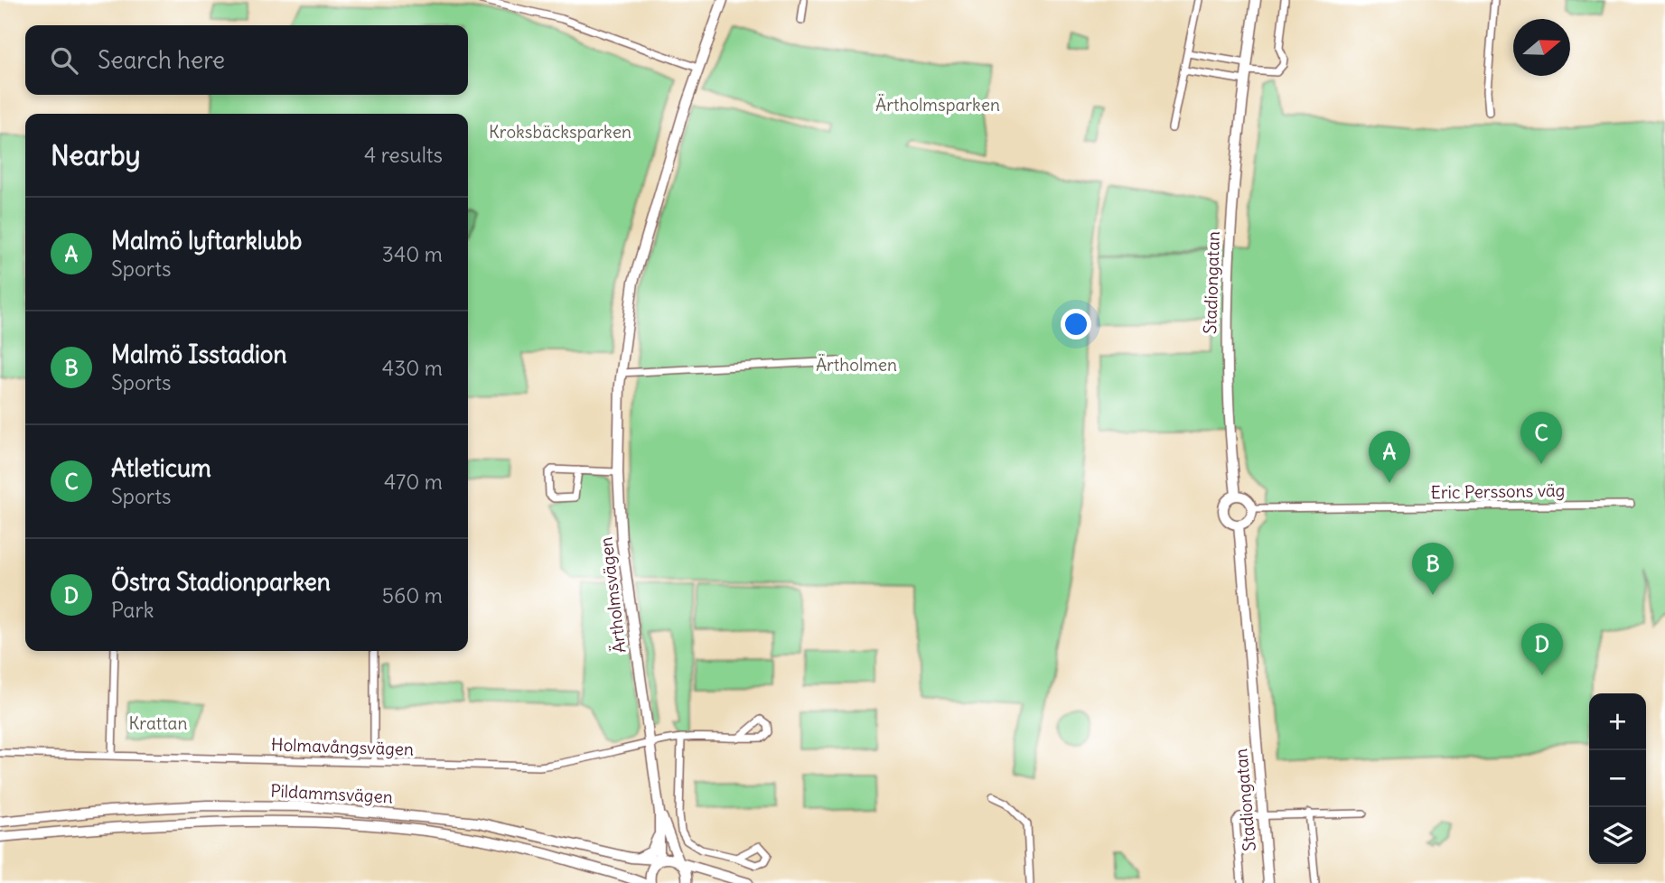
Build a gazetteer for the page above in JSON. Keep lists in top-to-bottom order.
{
  "streets": {
    "main road": ["Stadiongatan", "Ärtholmsvägen", "Pildammsvägen"],
    "street": ["Eric Perssons väg", "Holmavångsvägen"]
  },
  "crossings": [
    ["Stadiongatan", "Eric Perssons väg"],
    ["Ärtholmsvägen", "Holmavångsvägen"],
    ["Ärtholmsvägen", "Pildammsvägen"]
  ],
  "parks": [
    "Ärtholmsparken",
    "Kroksbäcksparken",
    "Ärtholmen",
    "Krattan"
  ],
  "north": "right",
  "page": {
    "search": "Search here",
    "heading": ["Nearby", "4 results"],
    "list": [
      {
        "mark": "A",
        "name": "Malmö lyftarklubb",
        "note": "Sports",
        "value": "340 m"
      },
      {
        "mark": "B",
        "name": "Malmö Isstadion",
        "note": "Sports",
        "value": "430 m"
      },
      {
        "mark": "C",
        "name": "Atleticum",
        "note": "Sports",
        "value": "470 m"
      },
      {
        "mark": "D",
        "name": "Östra Stadionparken",
        "note": "Park",
        "value": "560 m"
      }
    ],
    "pins": [
      "C",
      "A",
      "B",
      "D"
    ],
    "map_buttons": ["+", "−"]
  }
}
